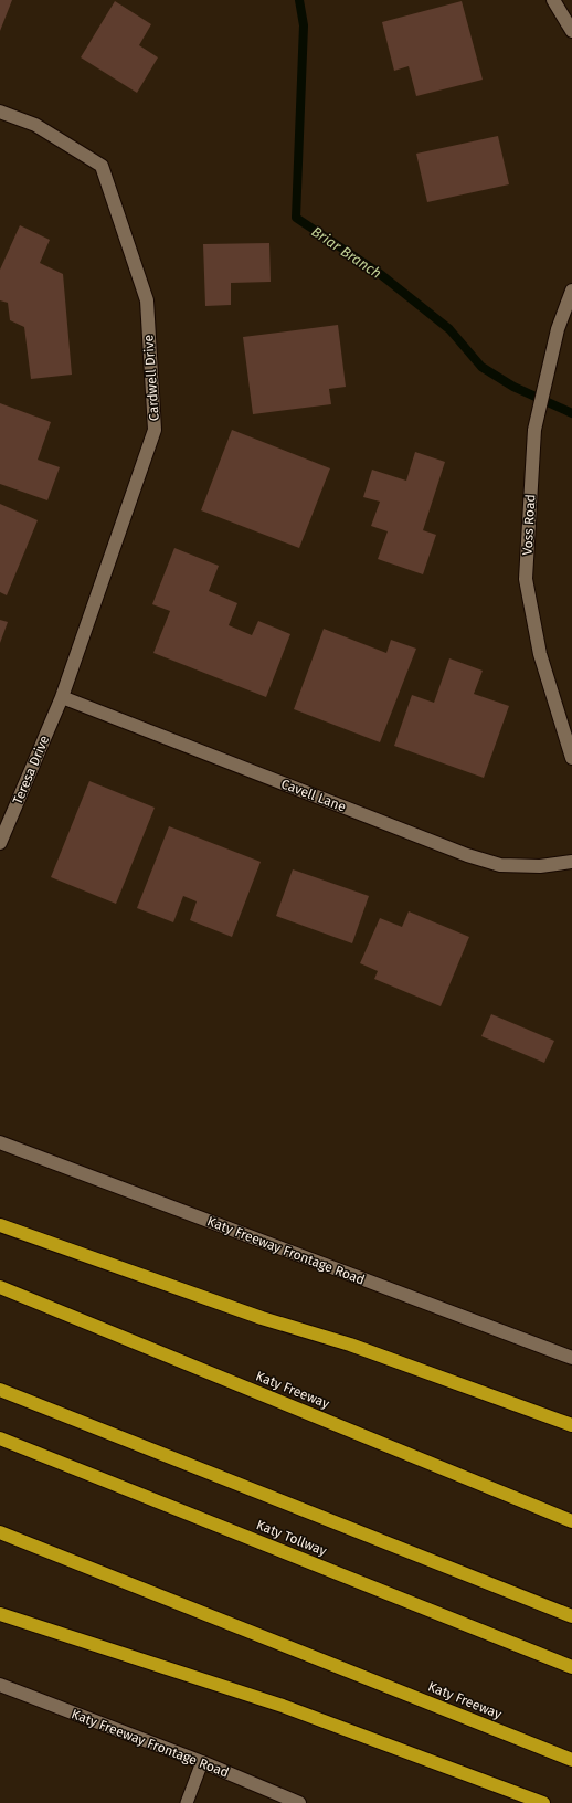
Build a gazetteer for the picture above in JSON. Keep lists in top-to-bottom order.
{
  "streets": {
    "highway": ["Katy Freeway", "Katy Tollway"],
    "street": [
      "Cardwell Drive",
      "Voss Road",
      "Teresa Drive",
      "Cavell Lane",
      "Katy Freeway Frontage Road"
    ]
  },
  "crossings": [
    ["Cardwell Drive", "Teresa Drive"],
    ["Cardwell Drive", "Cavell Lane"],
    ["Teresa Drive", "Cavell Lane"]
  ],
  "water": ["Briar Branch"]
}
